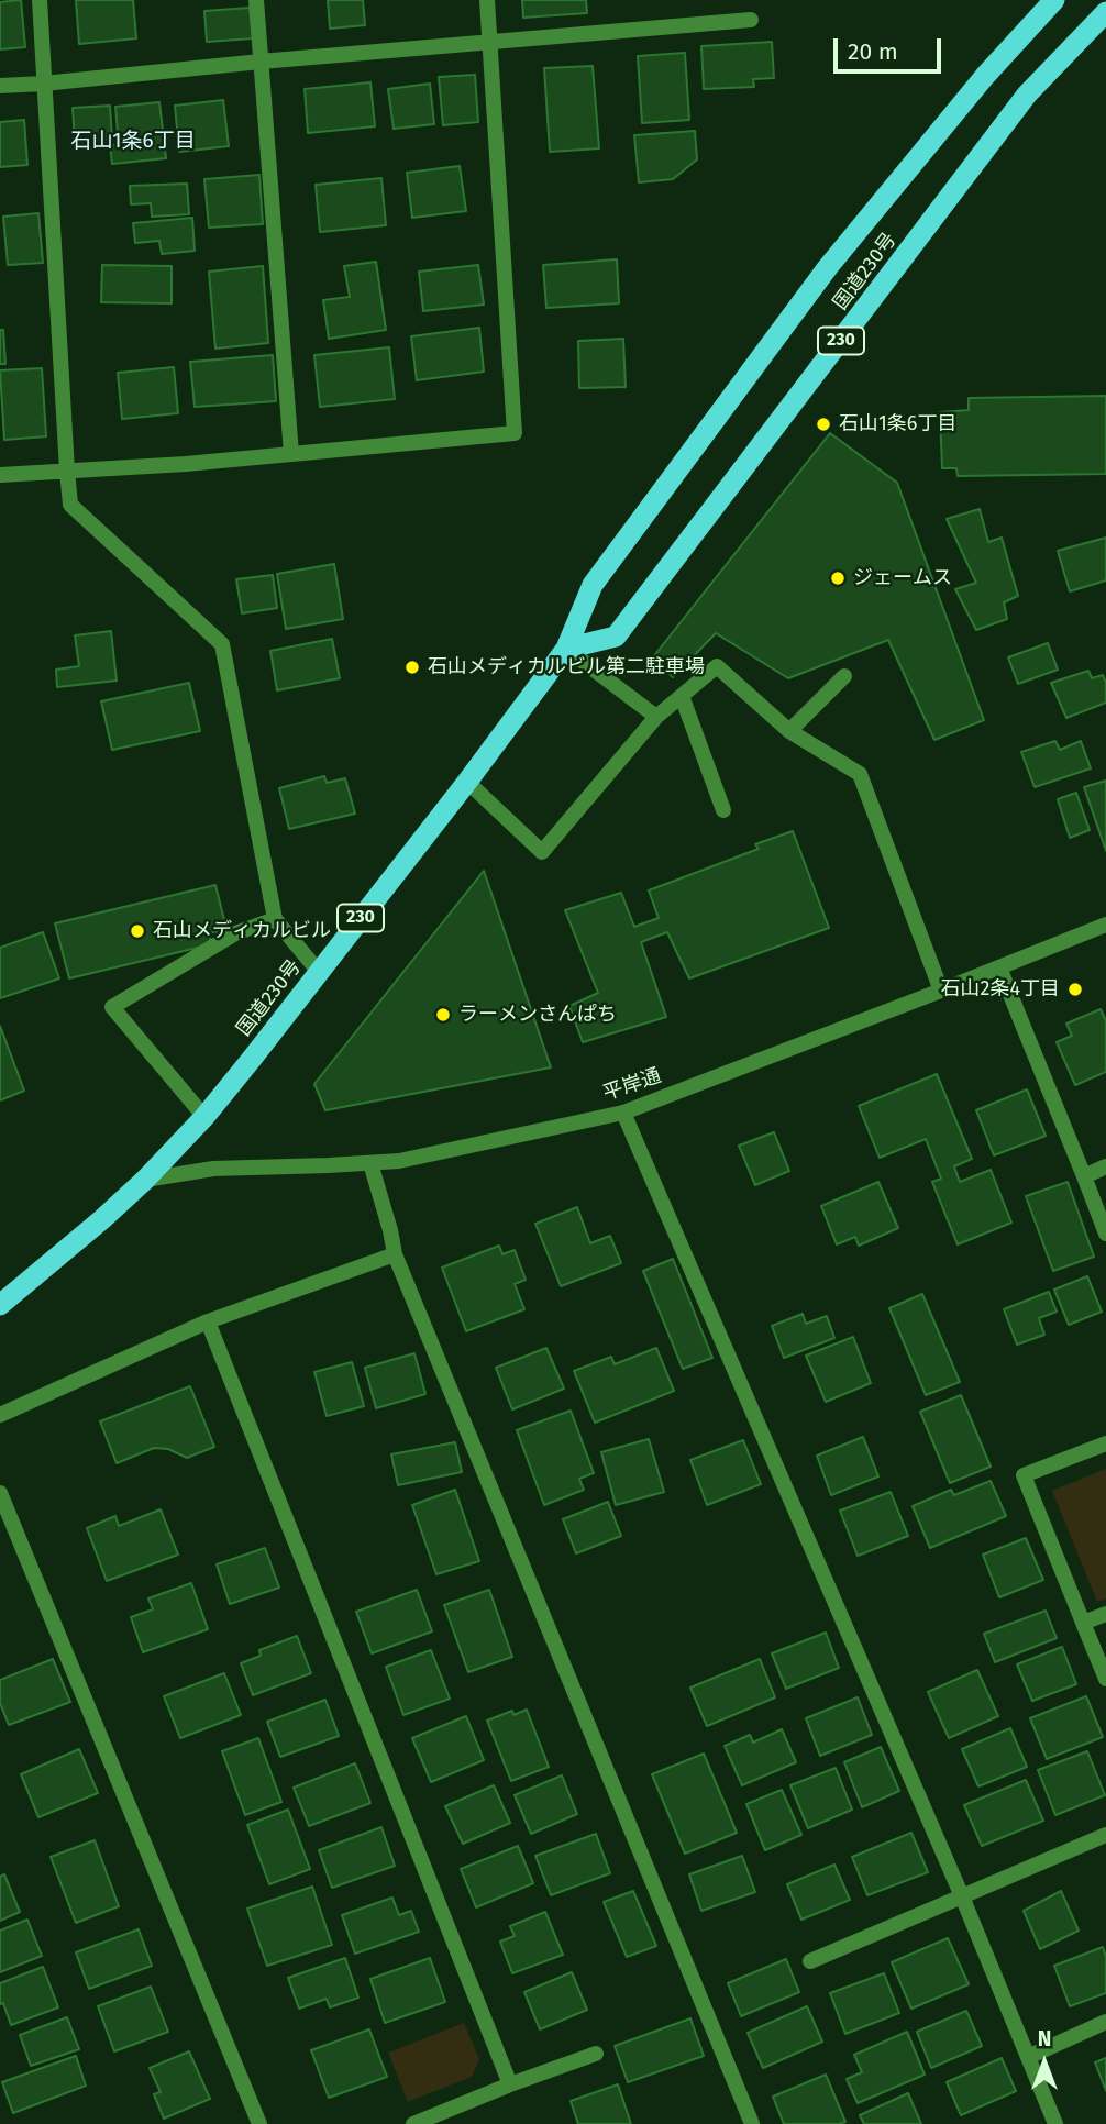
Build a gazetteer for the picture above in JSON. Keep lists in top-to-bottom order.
{
  "streets": {
    "highway": ["国道230号", "230"],
    "street": ["平岸通"]
  },
  "crossings": [
    ["国道230号", "平岸通"]
  ],
  "districts": ["石山1条6丁目"],
  "places": [
    "石山1条6丁目",
    "ジェームス",
    "石山メディカルビル第二駐車場",
    "石山メディカルビル",
    "石山2条4丁目",
    "ラーメンさんぱち"
  ],
  "scale_bar": "20 m",
  "north": "top"
}
